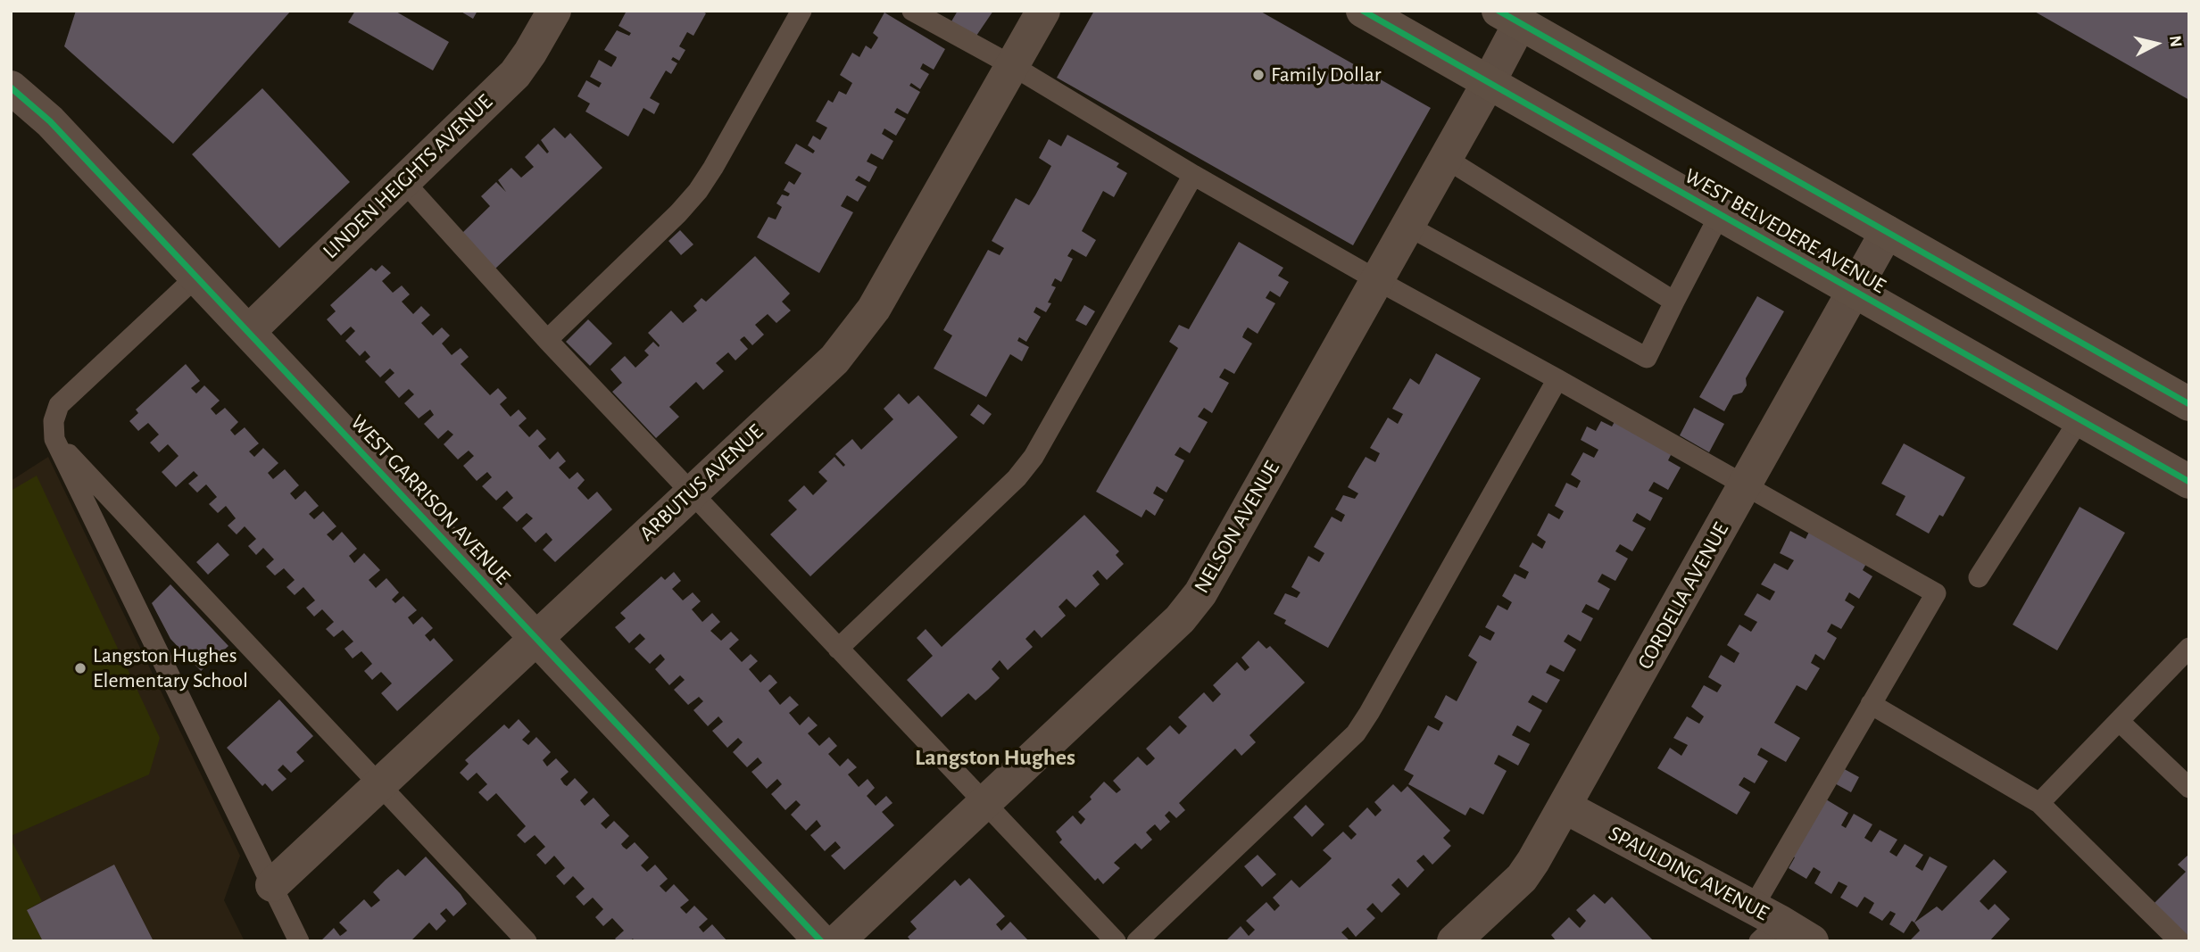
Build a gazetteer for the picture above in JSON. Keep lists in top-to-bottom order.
{
  "streets": {
    "main road": ["WEST BELVEDERE AVENUE"],
    "street": [
      "LINDEN HEIGHTS AVENUE",
      "ARBUTUS AVENUE",
      "WEST GARRISON AVENUE",
      "NELSON AVENUE",
      "CORDELIA AVENUE",
      "SPAULDING AVENUE"
    ]
  },
  "crossings": [
    ["LINDEN HEIGHTS AVENUE", "WEST GARRISON AVENUE"],
    ["WEST BELVEDERE AVENUE", "NELSON AVENUE"],
    ["WEST BELVEDERE AVENUE", "CORDELIA AVENUE"],
    ["ARBUTUS AVENUE", "WEST GARRISON AVENUE"],
    ["CORDELIA AVENUE", "SPAULDING AVENUE"]
  ],
  "districts": ["Langston Hughes"],
  "places": ["Family Dollar", "Langston Hughes Elementary School"],
  "north": "right"
}
